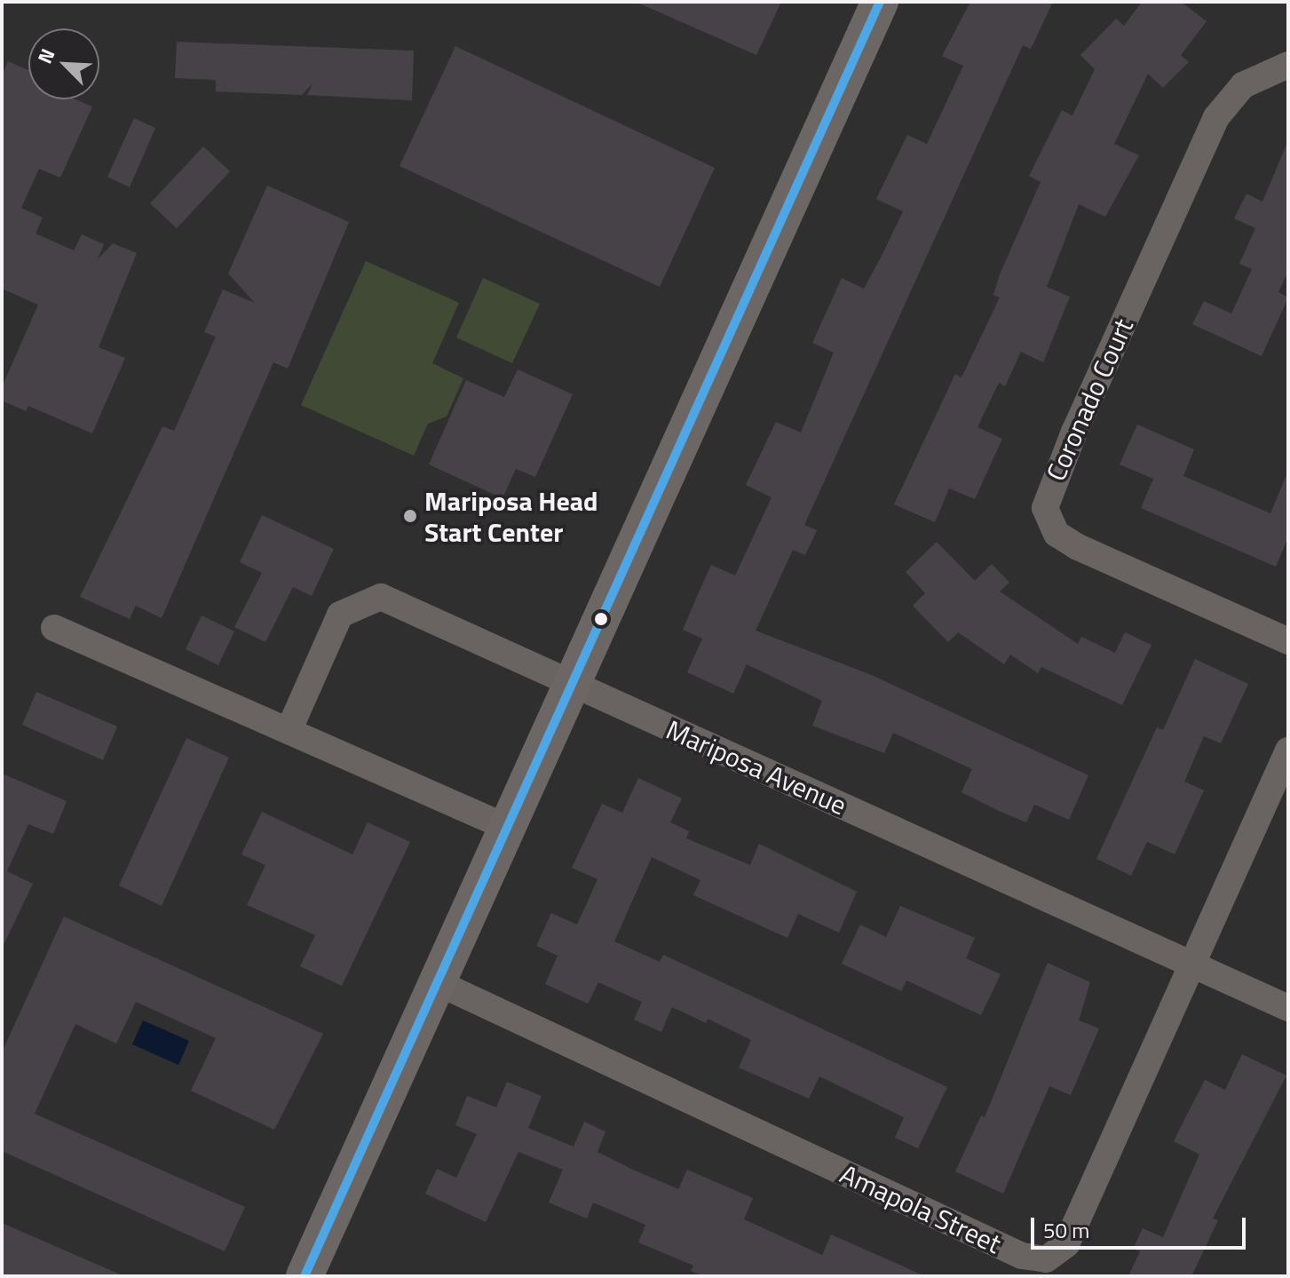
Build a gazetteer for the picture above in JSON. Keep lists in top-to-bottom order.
{
  "streets": {
    "street": ["Coronado Court", "Mariposa Avenue", "Amapola Street"]
  },
  "crossings": [
    ["Mariposa Avenue", "Amapola Street"]
  ],
  "places": ["Mariposa Head Start Center"],
  "scale_bar": "50 m",
  "north": "top left"
}
